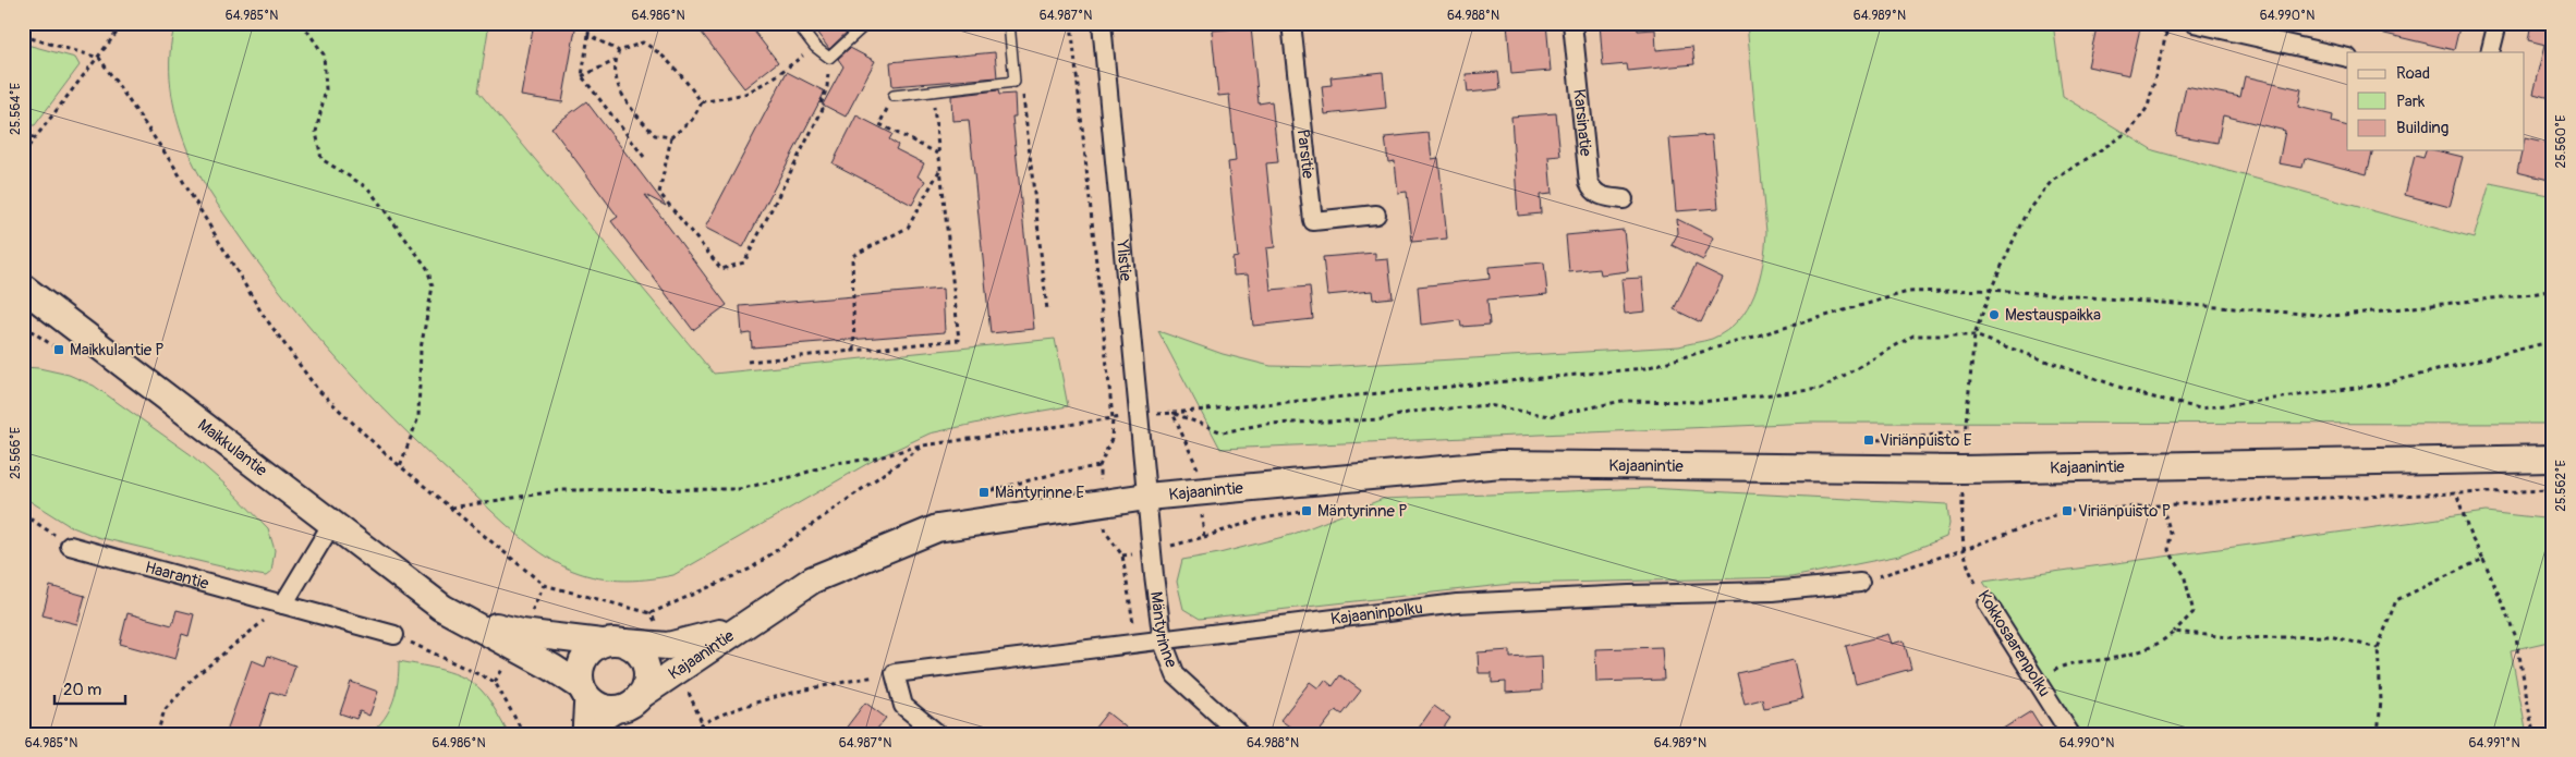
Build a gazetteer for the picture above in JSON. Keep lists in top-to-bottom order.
{
  "streets": {
    "main road": ["Maikkulantie", "Kajaanintie"],
    "street": [
      "Karsinatie",
      "Parsitie",
      "Ylistie",
      "Haarantie",
      "Kajaaninpolku",
      "Mäntyrinne",
      "Kokkosaarenpolku"
    ]
  },
  "crossings": [
    ["Ylistie", "Kajaanintie"],
    ["Ylistie", "Mäntyrinne"],
    ["Maikkulantie", "Kajaanintie"],
    ["Kajaanintie", "Mäntyrinne"],
    ["Kajaanintie", "Kokkosaarenpolku"],
    ["Kajaaninpolku", "Mäntyrinne"]
  ],
  "places": {
    "other": ["Mestauspaikka"],
    "transit": [
      "Maikkulantie P",
      "Viriänpuisto E",
      "Mäntyrinne E",
      "Mäntyrinne P",
      "Viriänpuisto P"
    ]
  },
  "legend": ["Road", "Park", "Building"],
  "scale_bar": "20 m",
  "coordinates": [
    "64.985°N",
    "64.986°N",
    "64.987°N",
    "64.988°N",
    "64.989°N",
    "64.990°N",
    "25.564°E",
    "25.560°E",
    "25.566°E",
    "25.562°E",
    "64.991°N"
  ]
}
